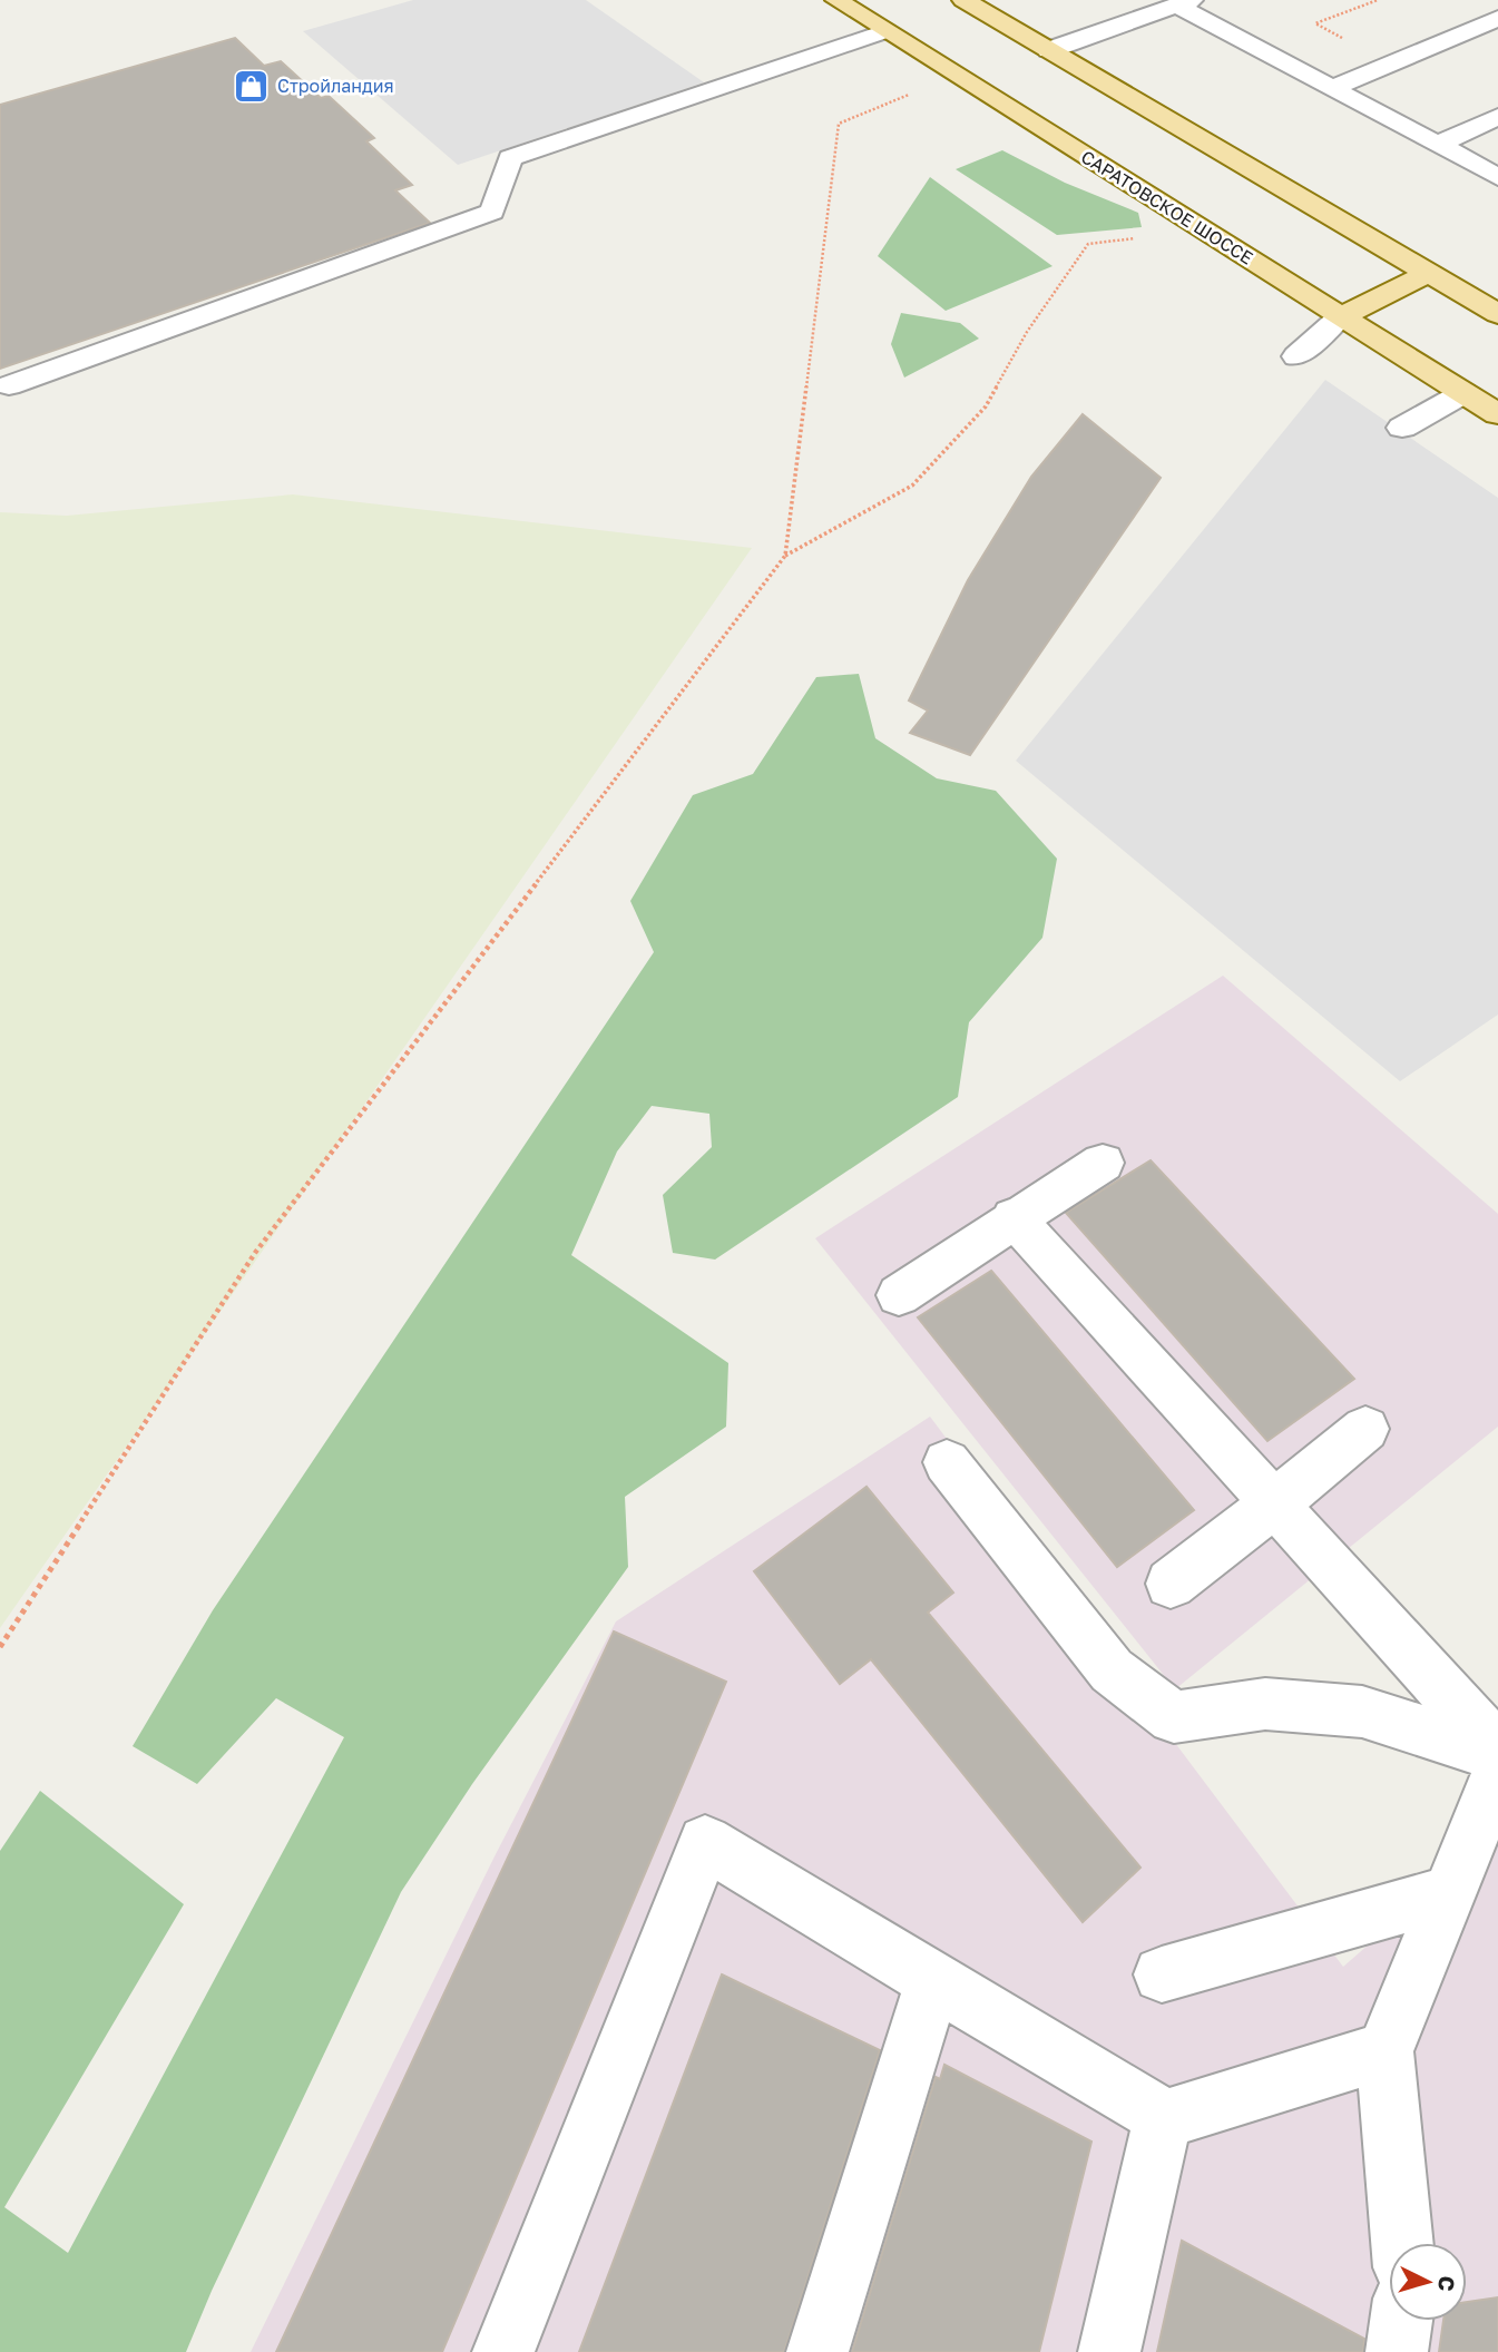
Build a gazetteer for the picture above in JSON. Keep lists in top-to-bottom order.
{
  "streets": {
    "main road": ["САРАТОВСКОЕ ШОССЕ"]
  },
  "places": {
    "shop": ["Стройландия"]
  },
  "north": "right"
}
